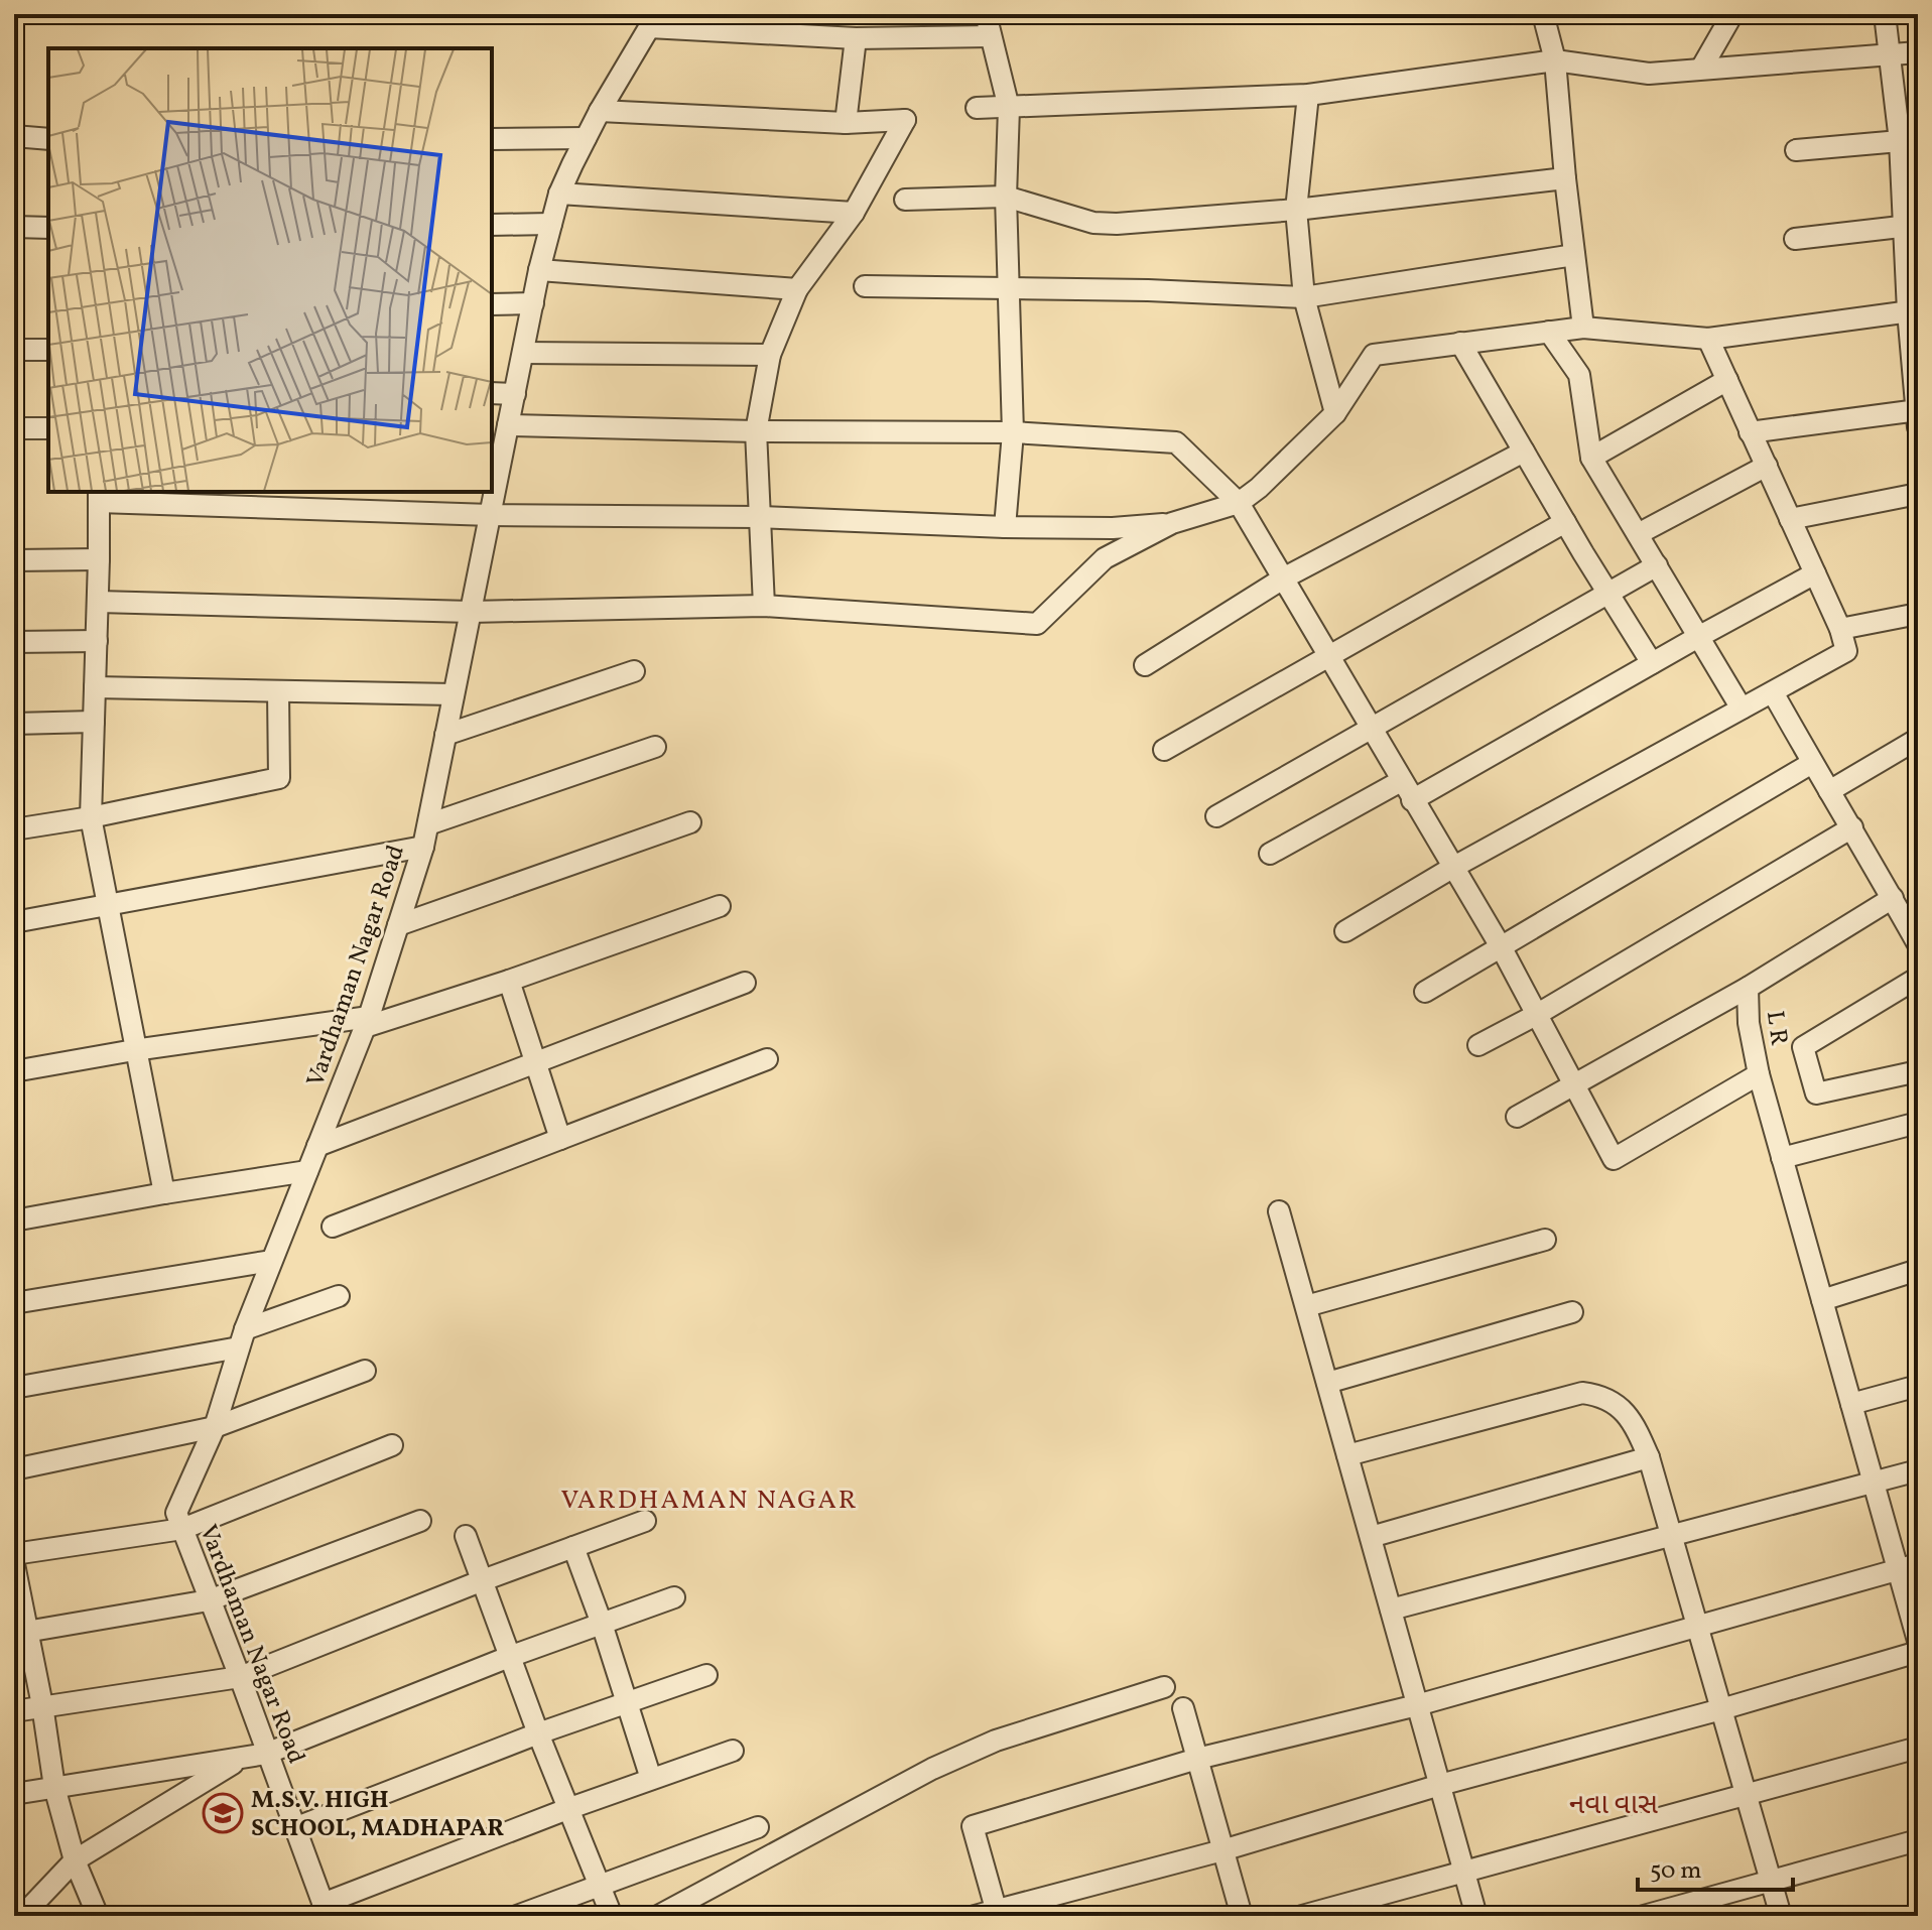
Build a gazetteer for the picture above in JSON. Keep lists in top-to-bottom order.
{
  "streets": {
    "street": ["Vardhaman Nagar Road", "L R"]
  },
  "districts": ["VARDHAMAN NAGAR", "નવા વાસ"],
  "places": {
    "school or university": ["M.S.V. HIGH SCHOOL, MADHAPAR"]
  },
  "scale_bar": "50 m"
}
